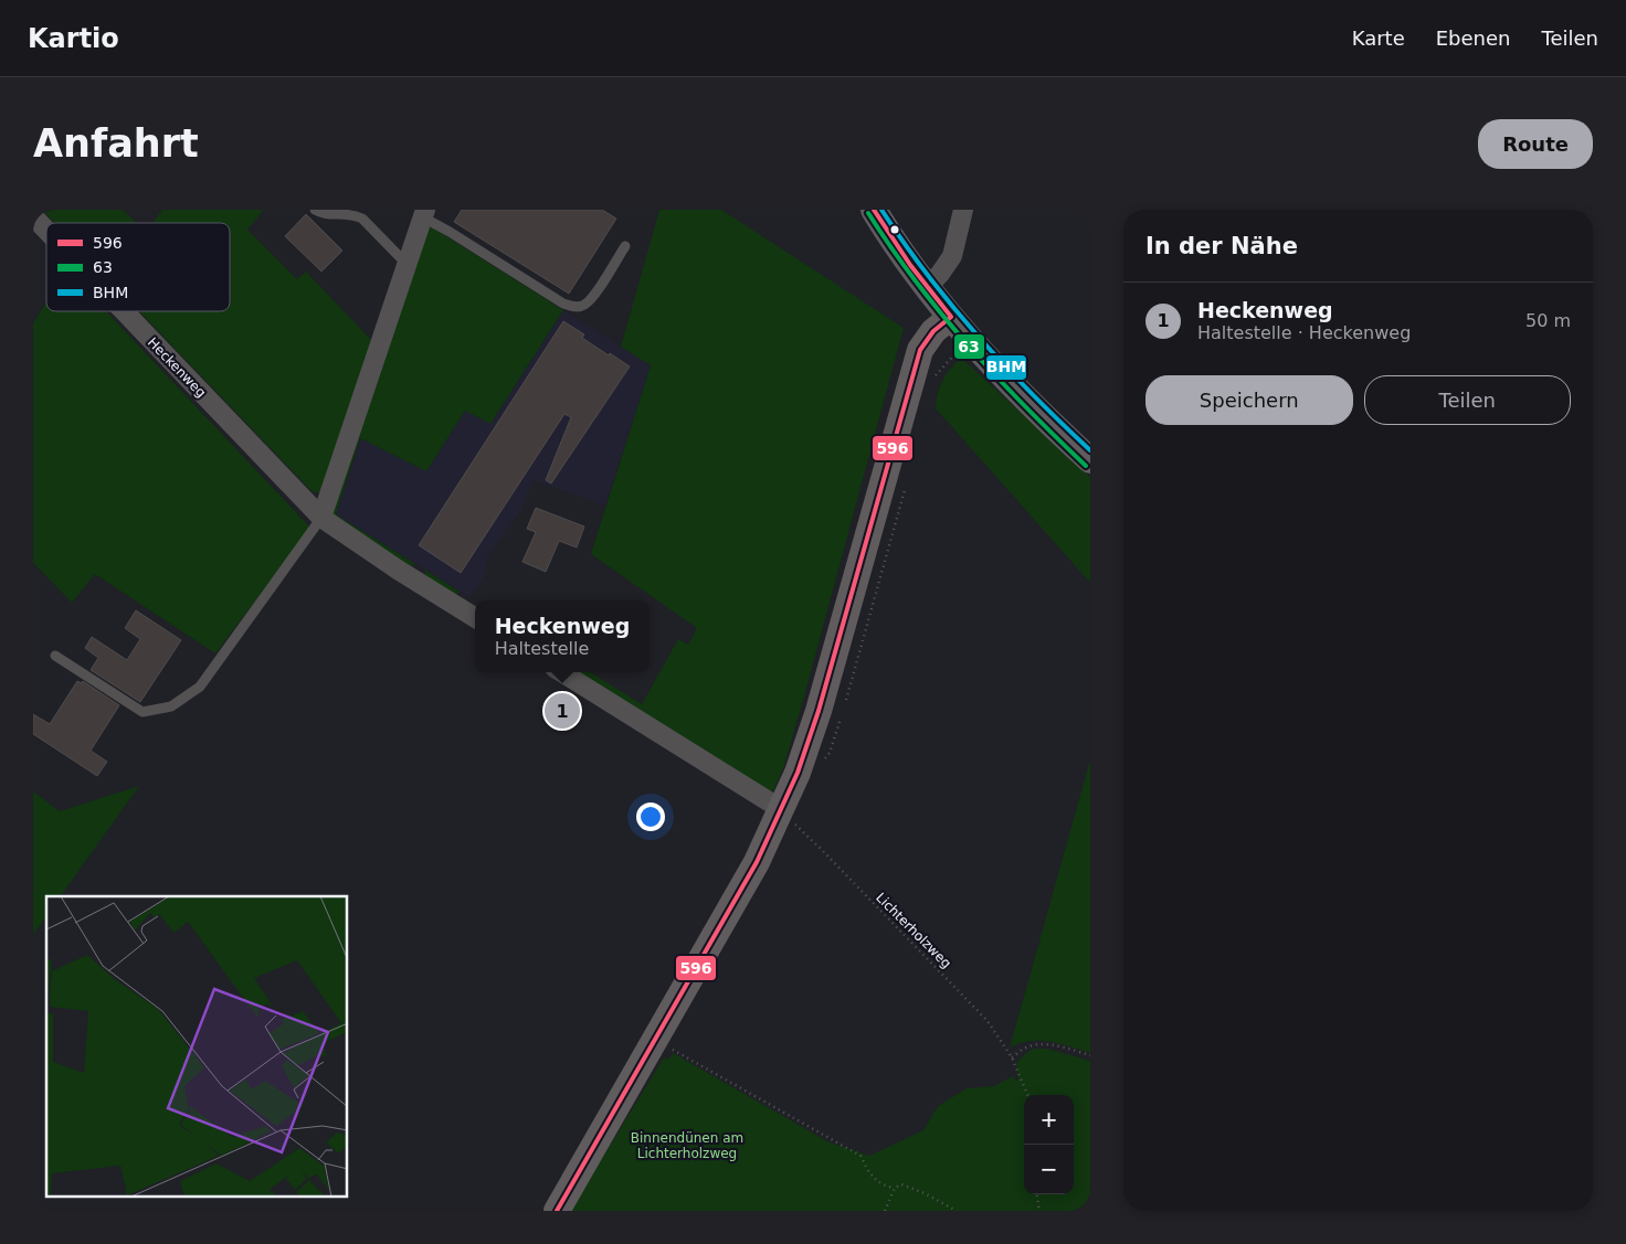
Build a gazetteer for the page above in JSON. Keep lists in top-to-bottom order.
{
  "streets": {
    "street": ["Heckenweg"],
    "path": ["Lichterholzweg"]
  },
  "parks": ["Binnendünen am Lichterholzweg"],
  "lines": ["transit line 596", "transit line BHM", "transit line 63"],
  "legend": ["596", "63", "BHM"],
  "page": {
    "header": "Kartio",
    "nav": ["Karte", "Ebenen", "Teilen"],
    "buttons": [
      "Route",
      ["Speichern", "Teilen"]
    ],
    "title": "Anfahrt",
    "heading": "In der Nähe",
    "list": [
      {
        "mark": "1",
        "name": "Heckenweg",
        "note": "Haltestelle · Heckenweg",
        "value": "50 m"
      }
    ],
    "popup": ["Heckenweg", "Haltestelle"],
    "pins": "1",
    "map_buttons": ["+", "−"]
  }
}
